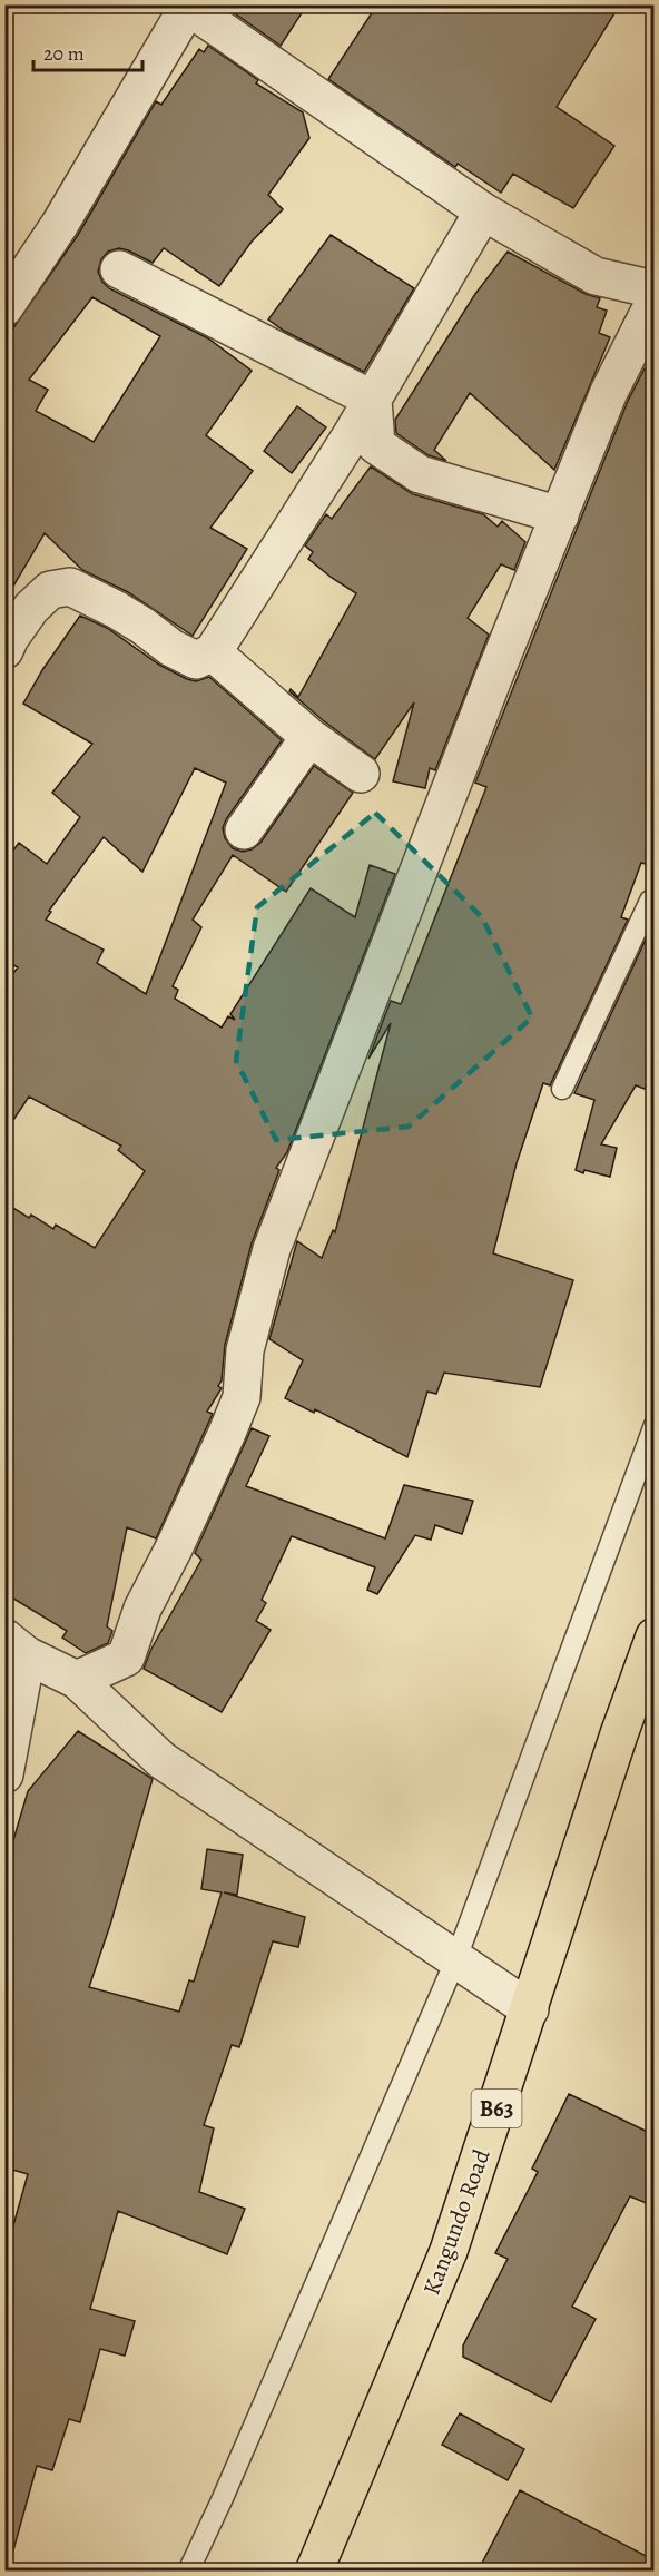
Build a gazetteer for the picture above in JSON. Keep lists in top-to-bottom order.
{
  "streets": {
    "highway": ["B63", "Kangundo Road"]
  },
  "scale_bar": "20 m"
}
